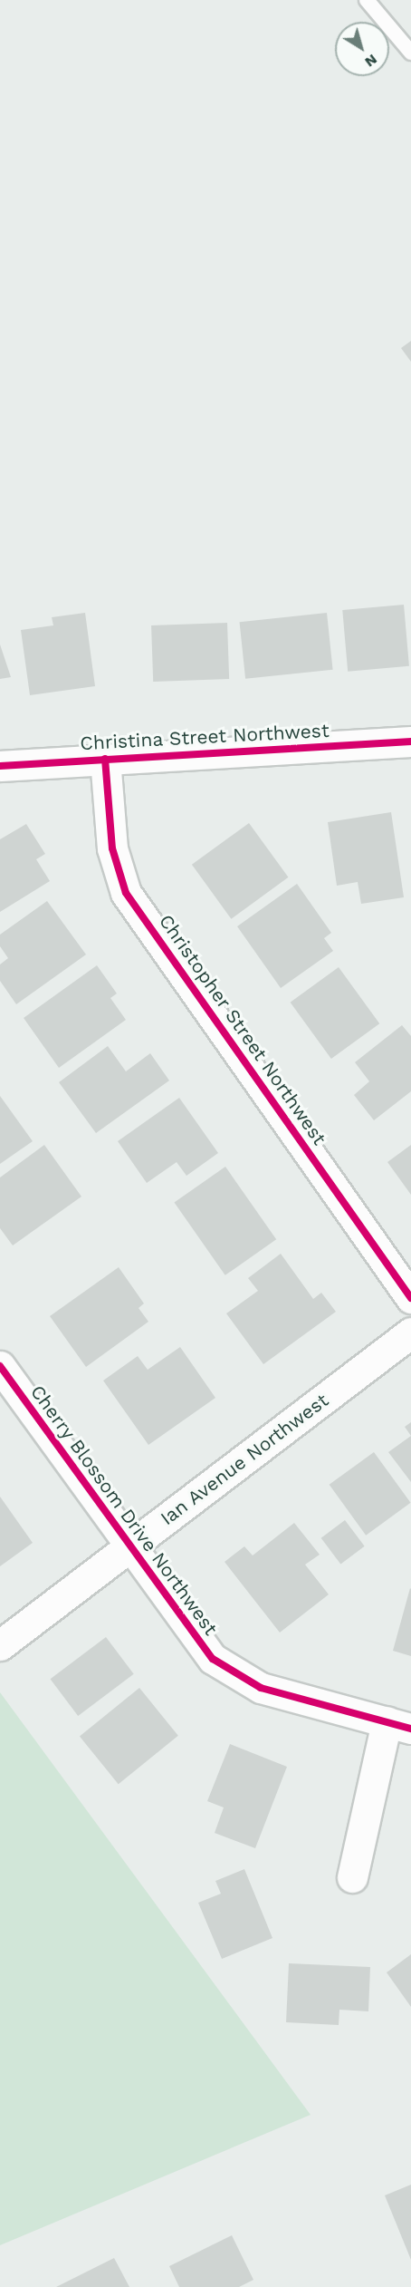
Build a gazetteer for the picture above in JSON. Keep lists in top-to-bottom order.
{
  "streets": {
    "street": [
      "Christina Street Northwest",
      "Christopher Street Northwest",
      "Ian Avenue Northwest",
      "Cherry Blossom Drive Northwest"
    ]
  },
  "crossings": [
    ["Christina Street Northwest", "Christopher Street Northwest"],
    ["Ian Avenue Northwest", "Cherry Blossom Drive Northwest"]
  ],
  "north": "bottom right"
}
